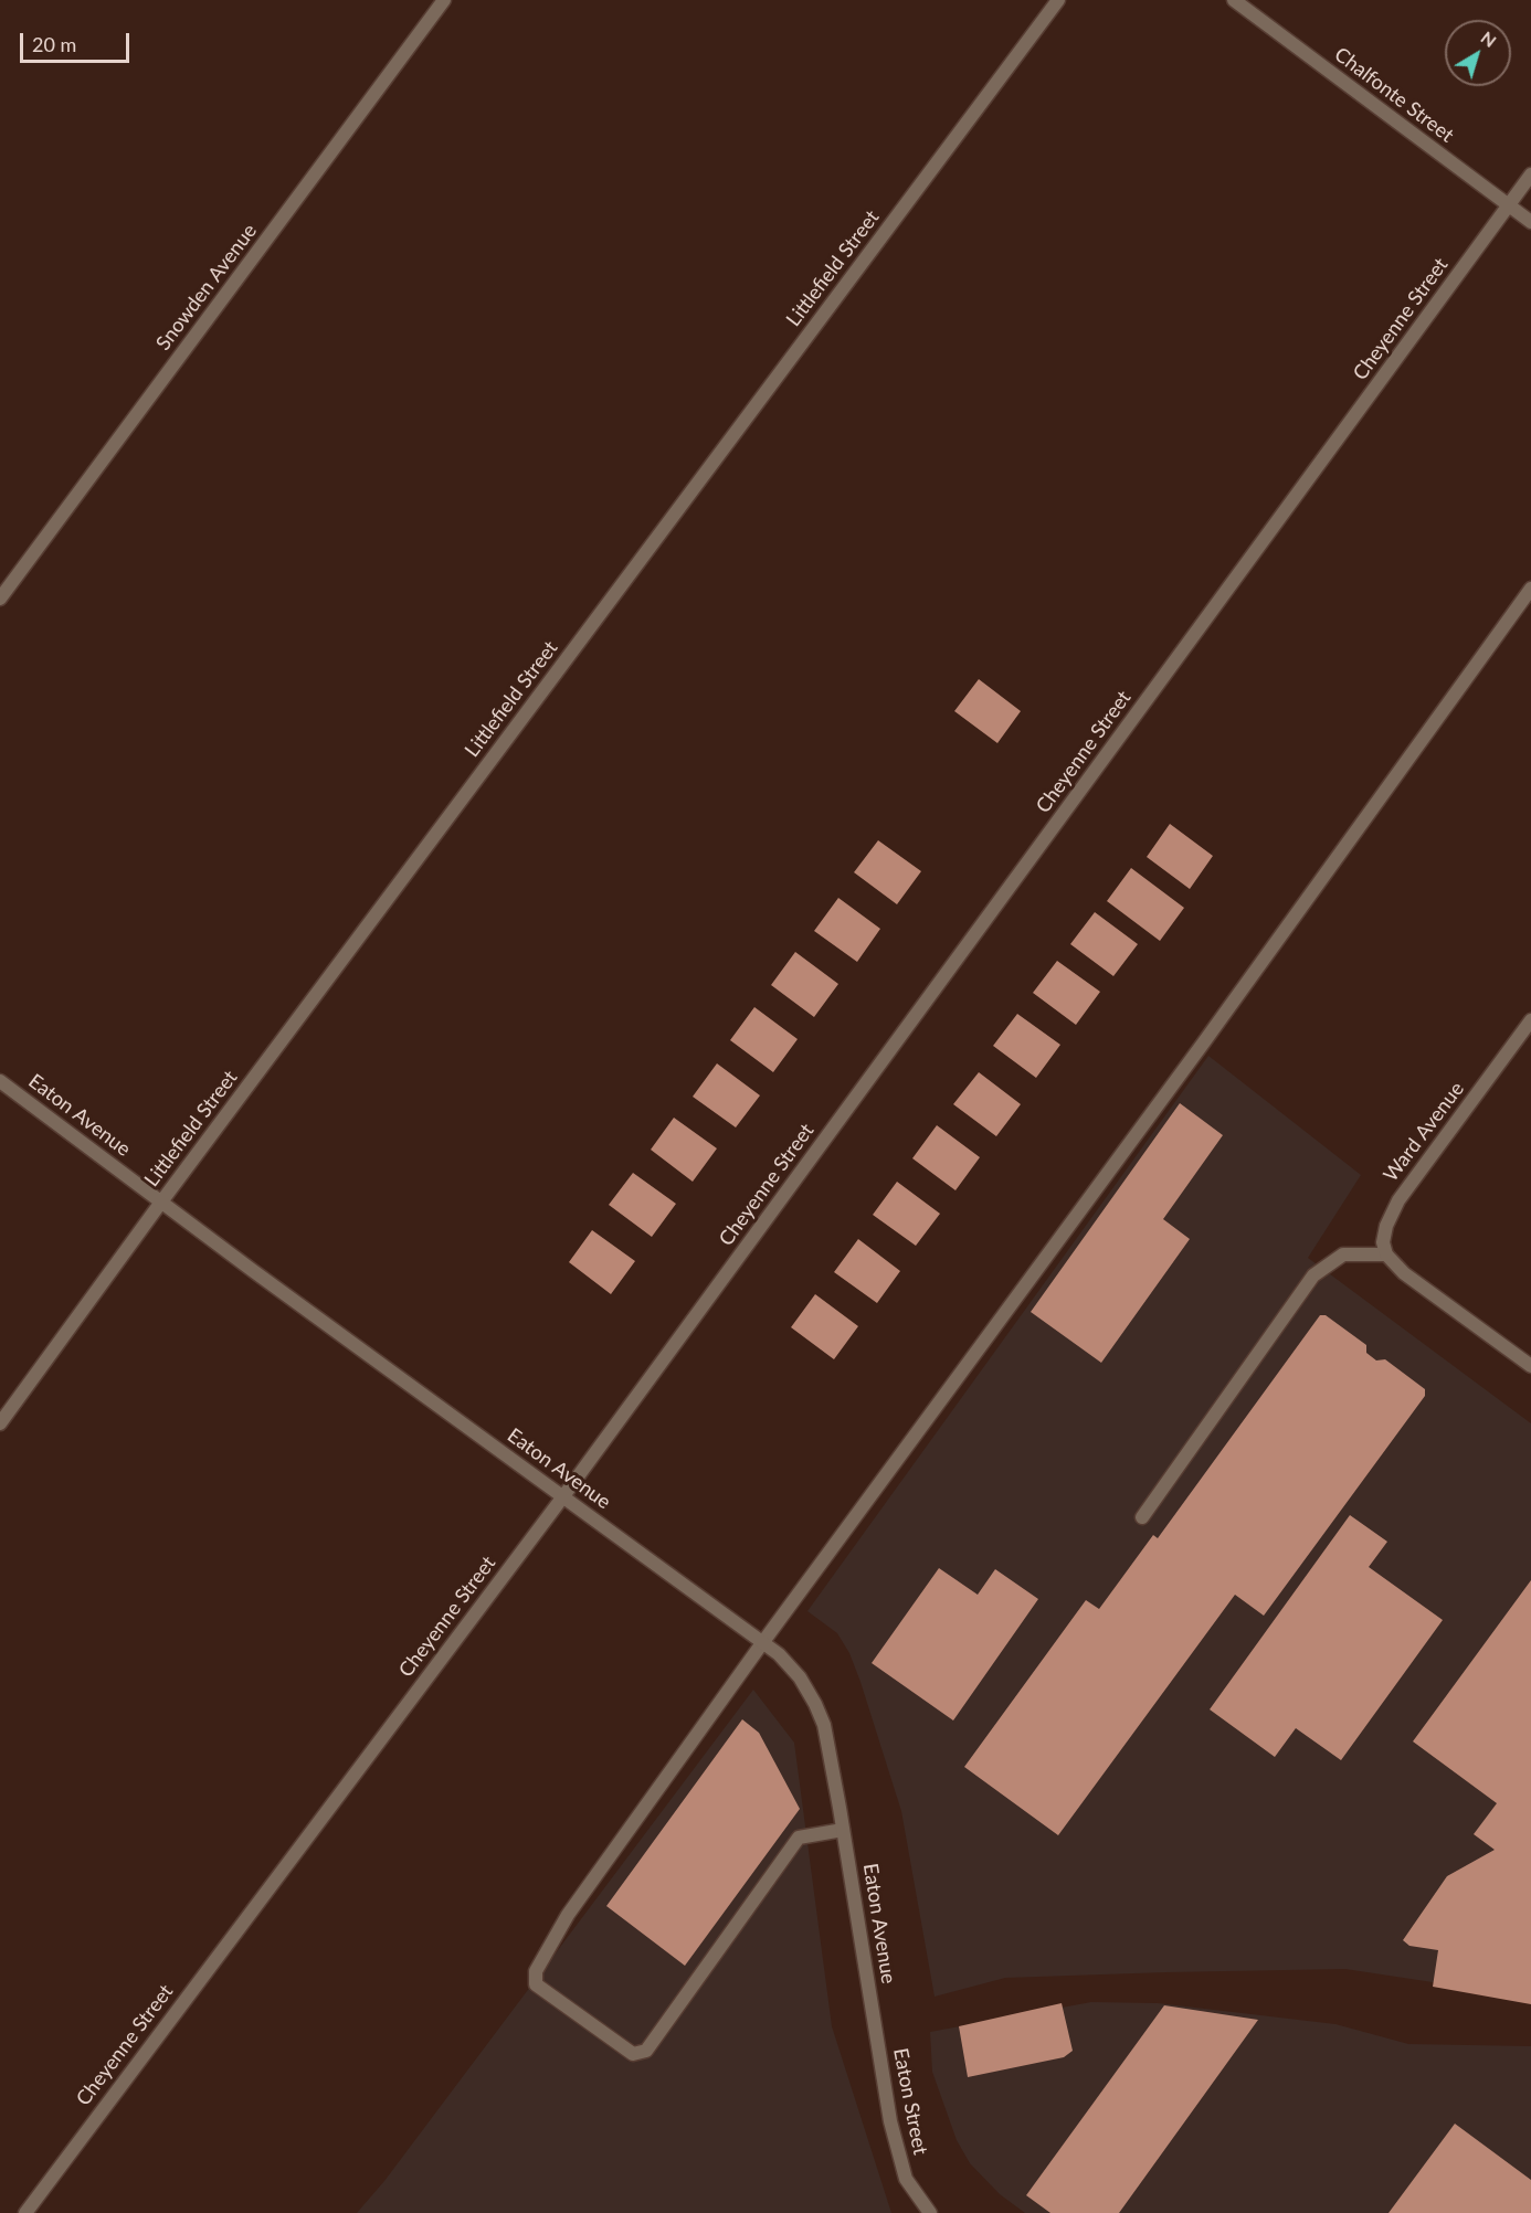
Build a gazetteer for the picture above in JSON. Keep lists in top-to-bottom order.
{
  "streets": {
    "street": [
      "Chalfonte Street",
      "Littlefield Street",
      "Snowden Avenue",
      "Cheyenne Street",
      "Eaton Avenue",
      "Ward Avenue",
      "Eaton Street"
    ]
  },
  "crossings": [
    ["Chalfonte Street", "Cheyenne Street"],
    ["Littlefield Street", "Eaton Avenue"],
    ["Cheyenne Street", "Eaton Avenue"],
    ["Eaton Avenue", "Eaton Street"]
  ],
  "scale_bar": "20 m",
  "north": "top right"
}
